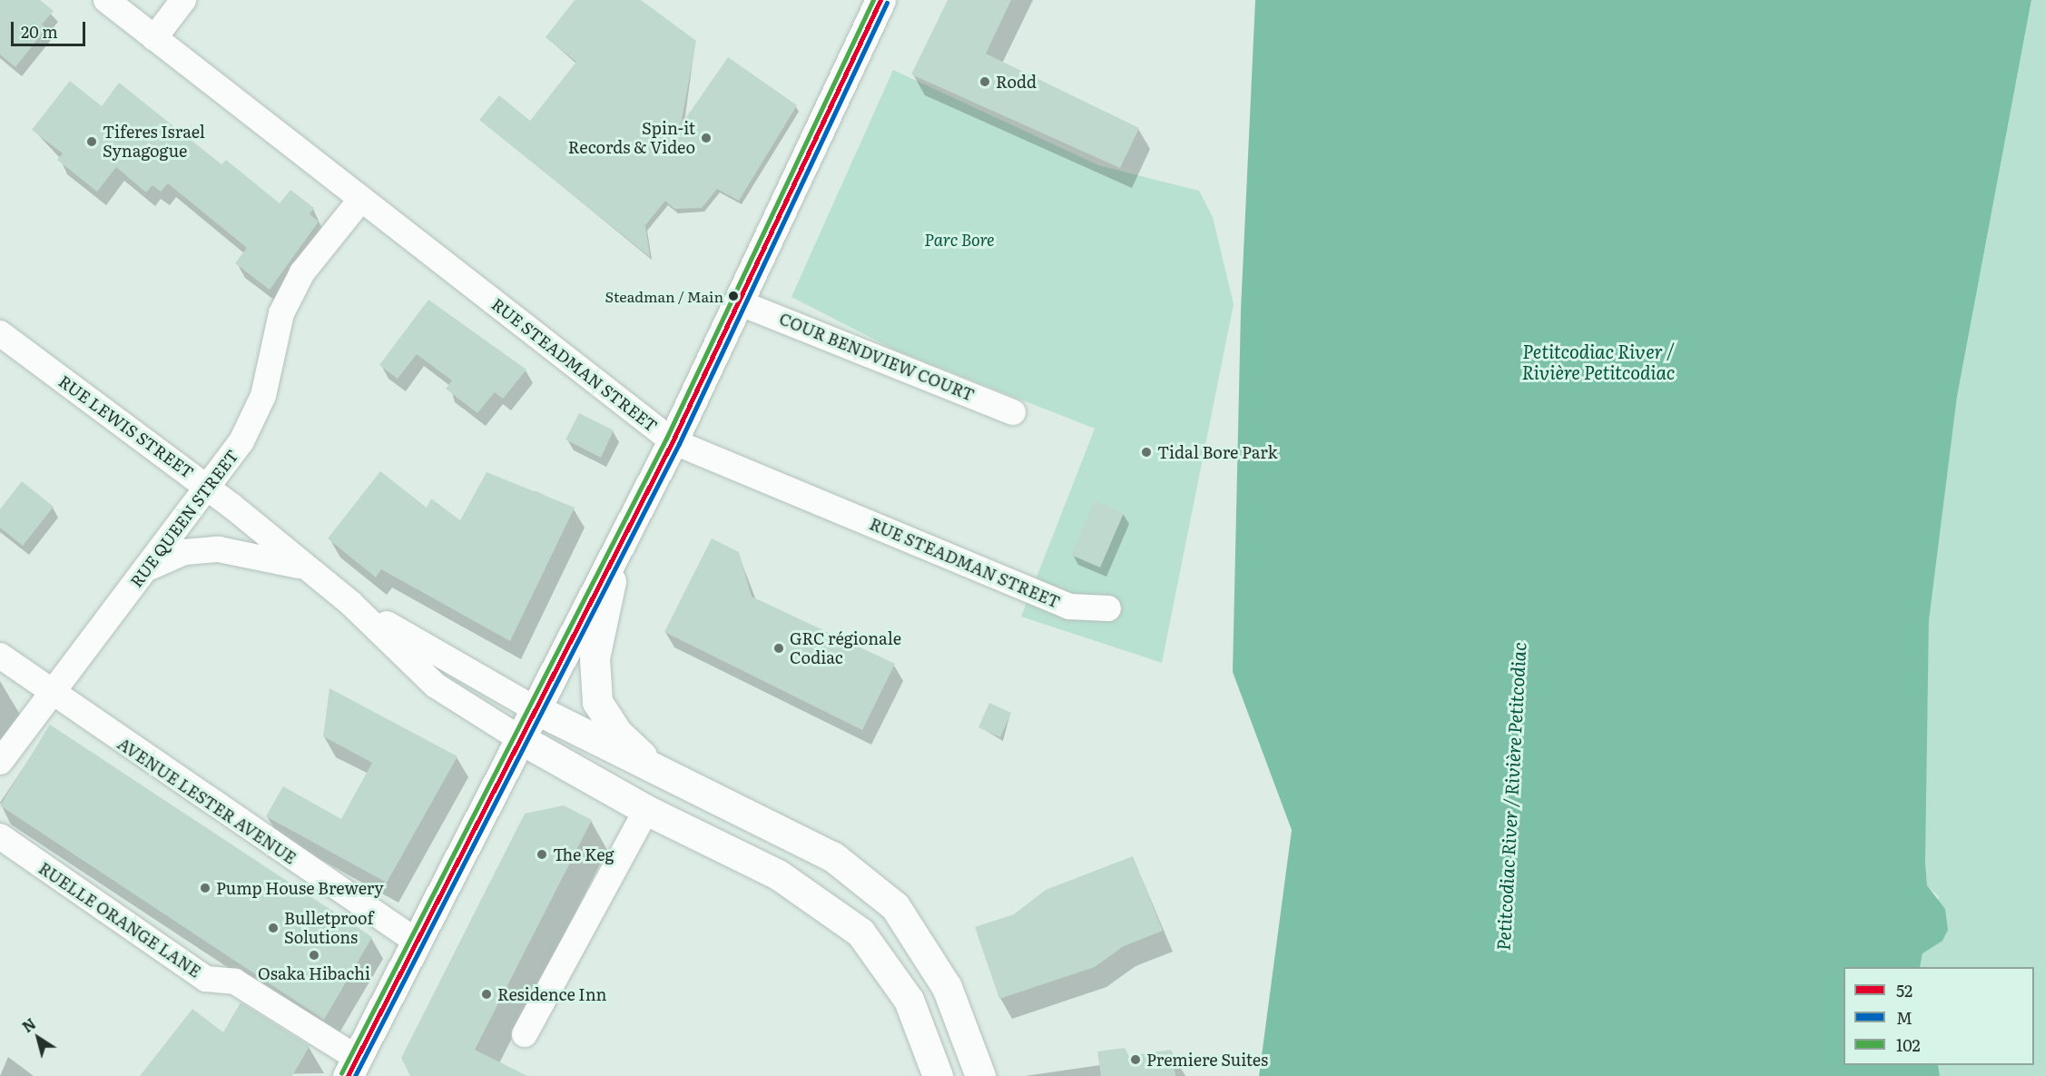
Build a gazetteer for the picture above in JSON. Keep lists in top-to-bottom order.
{
  "streets": {
    "street": [
      "COUR BENDVIEW COURT",
      "RUE STEADMAN STREET",
      "RUE LEWIS STREET",
      "RUE QUEEN STREET",
      "AVENUE LESTER AVENUE",
      "RUELLE ORANGE LANE"
    ]
  },
  "crossings": [
    ["RUE STEADMAN STREET", "RUE QUEEN STREET"],
    ["RUE LEWIS STREET", "RUE QUEEN STREET"],
    ["RUE QUEEN STREET", "AVENUE LESTER AVENUE"]
  ],
  "water": ["Petitcodiac River / Rivière Petitcodiac"],
  "parks": ["Parc Bore"],
  "places": [
    "Rodd",
    "Spin-it Records & Video",
    "Tiferes Israel Synagogue",
    "Steadman / Main",
    "Tidal Bore Park",
    "GRC régionale Codiac",
    "The Keg",
    "Pump House Brewery",
    "Bulletproof Solutions",
    "Osaka Hibachi",
    "Residence Inn",
    "Premiere Suites"
  ],
  "lines": ["transit line 52", "transit line 102", "transit line M"],
  "legend": ["52", "M", "102"],
  "scale_bar": "20 m",
  "north": "top left"
}
